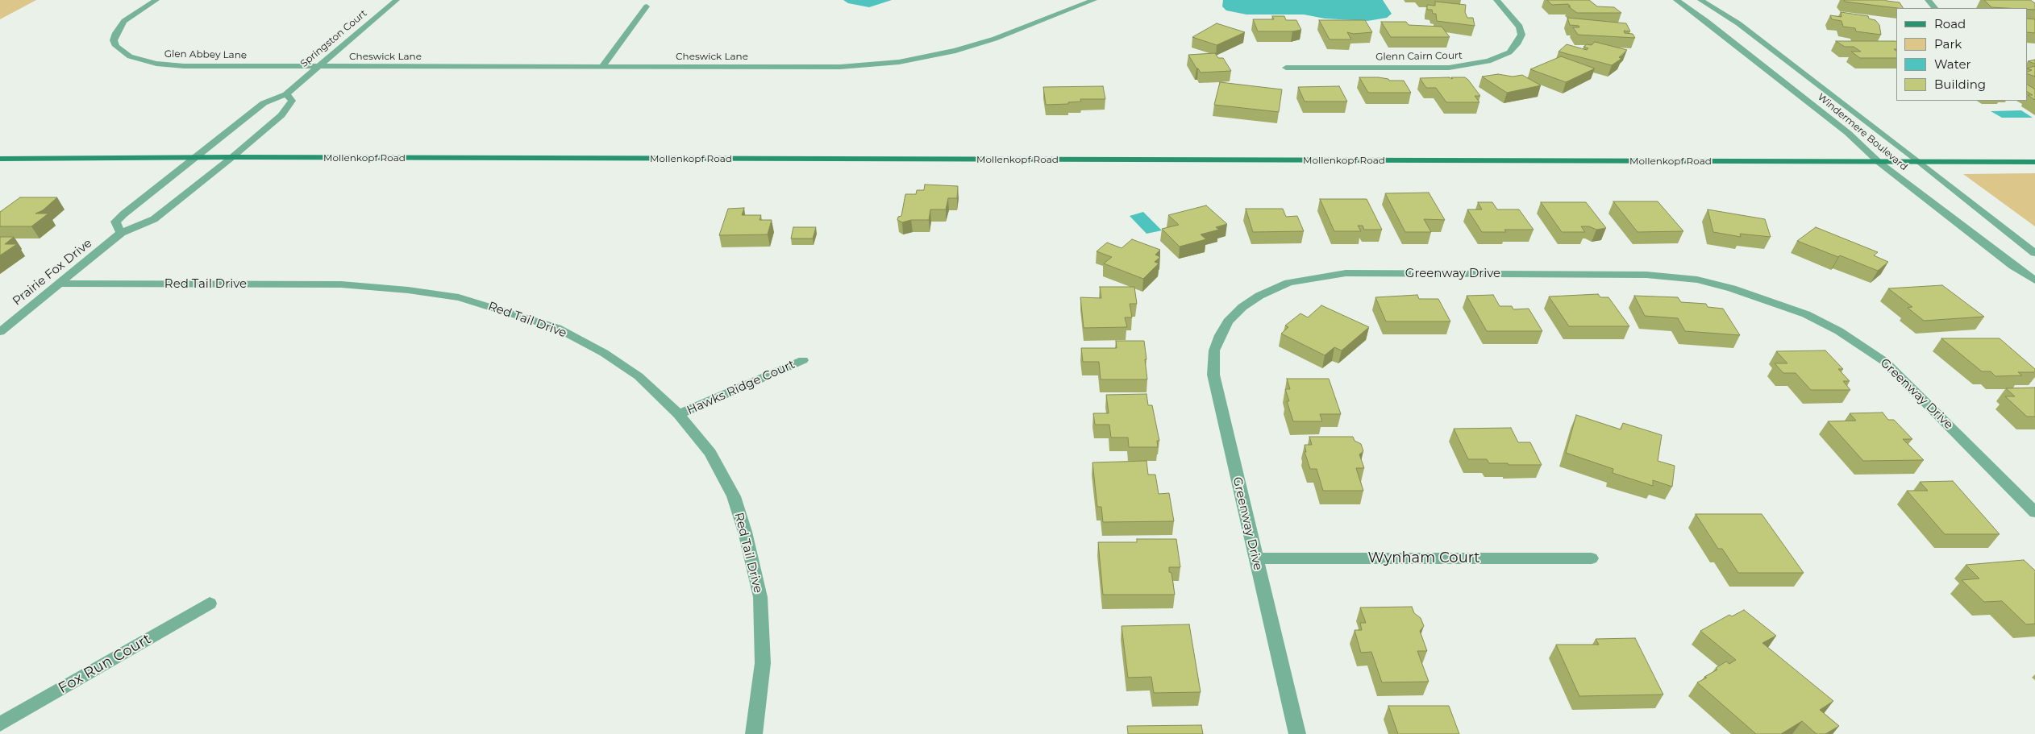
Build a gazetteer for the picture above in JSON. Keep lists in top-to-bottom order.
{
  "streets": {
    "street": [
      "Springston Court",
      "Glen Abbey Lane",
      "Cheswick Lane",
      "Glenn Cairn Court",
      "Windermere Boulevard",
      "Mollenkopf Road",
      "Prairie Fox Drive",
      "Greenway Drive",
      "Red Tail Drive",
      "Hawks Ridge Court",
      "Wynham Court",
      "Fox Run Court"
    ]
  },
  "crossings": [
    ["Springston Court", "Glen Abbey Lane"],
    ["Springston Court", "Cheswick Lane"],
    ["Springston Court", "Mollenkopf Road"],
    ["Glen Abbey Lane", "Cheswick Lane"],
    ["Windermere Boulevard", "Mollenkopf Road"],
    ["Mollenkopf Road", "Prairie Fox Drive"],
    ["Prairie Fox Drive", "Red Tail Drive"],
    ["Greenway Drive", "Wynham Court"],
    ["Red Tail Drive", "Hawks Ridge Court"]
  ],
  "legend": [
    "Road",
    "Park",
    "Water",
    "Building"
  ]
}
